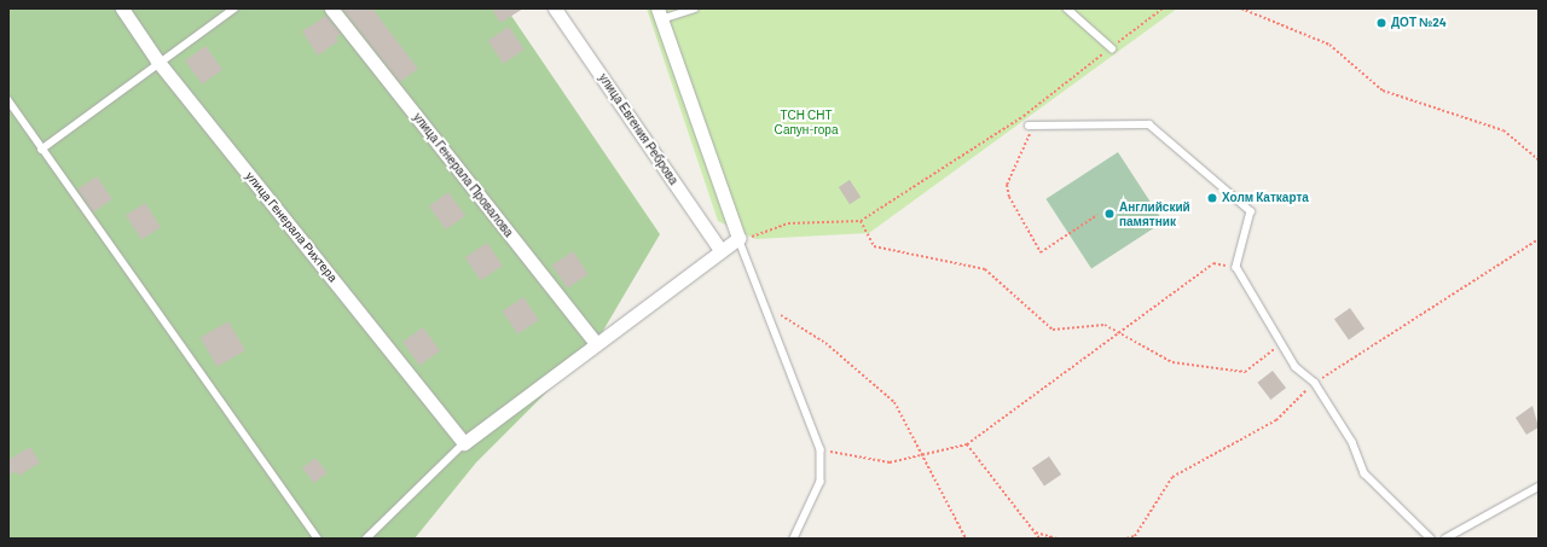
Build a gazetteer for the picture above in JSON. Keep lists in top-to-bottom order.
{
  "streets": {
    "street": ["улица Евгения Реброва", "улица Генерала Провалова", "улица Генерала Рихтера"]
  },
  "parks": ["ТСН СНТ Сапун-гора"],
  "places": ["ДОТ №24", "Холм Каткарта", "Английский памятник"]
}
